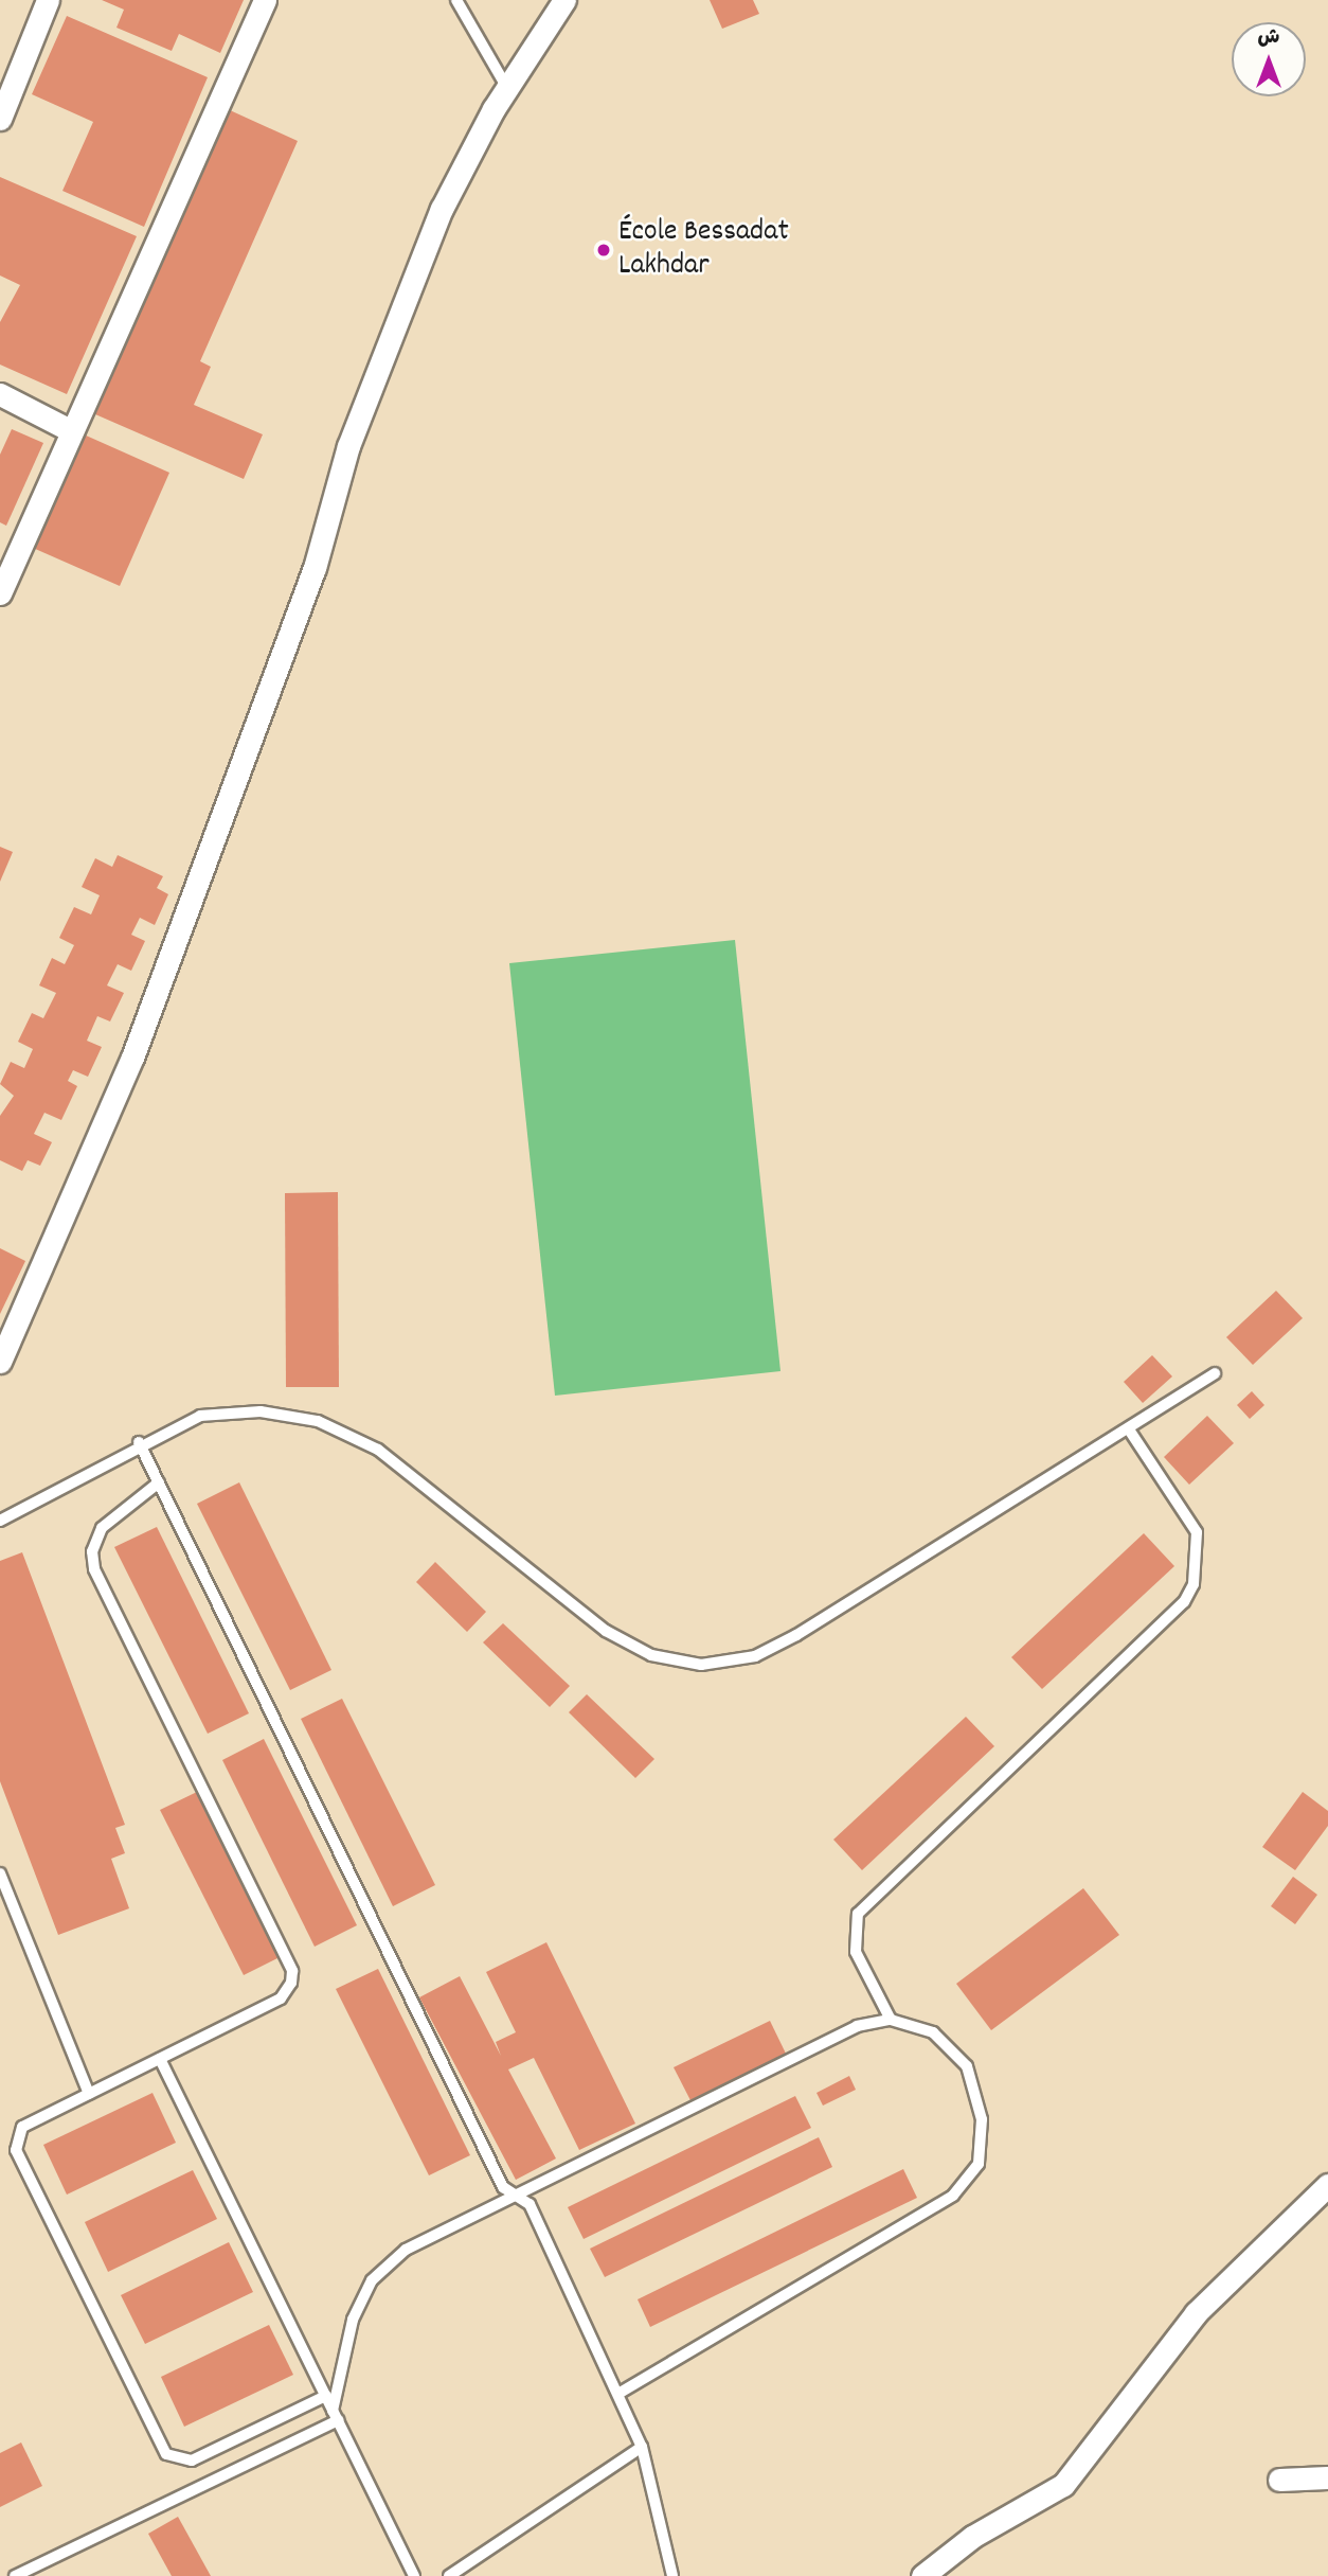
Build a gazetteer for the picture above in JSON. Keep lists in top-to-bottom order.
{
  "places": ["École Bessadat Lakhdar"],
  "north": "top"
}
